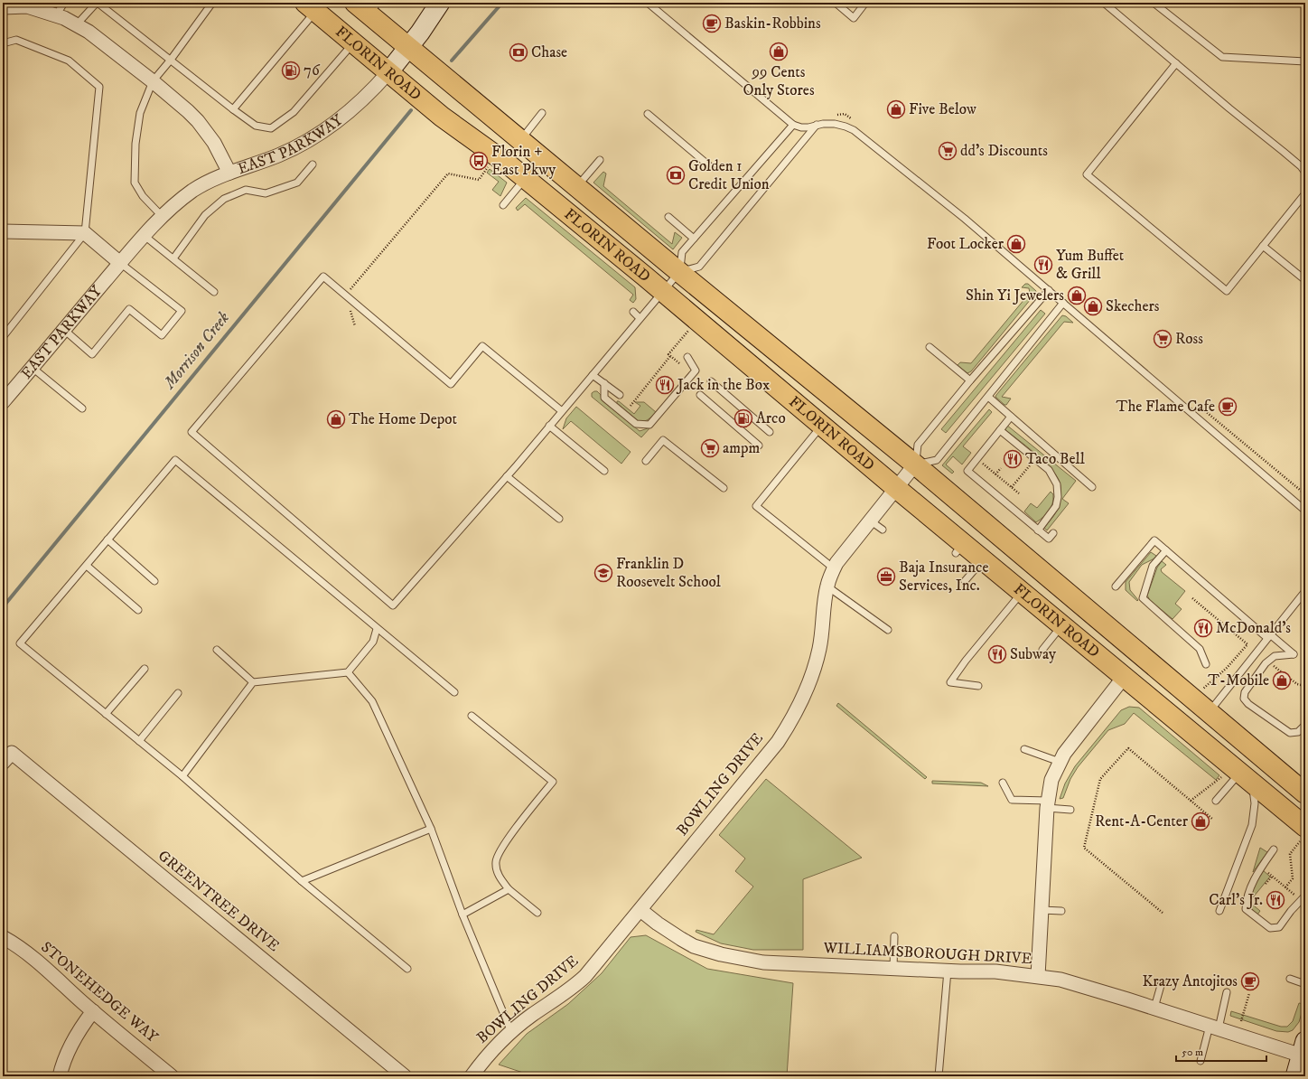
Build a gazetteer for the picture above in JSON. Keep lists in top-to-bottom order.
{
  "streets": {
    "main road": ["FLORIN ROAD"],
    "street": [
      "EAST PARKWAY",
      "BOWLING DRIVE",
      "GREENTREE DRIVE",
      "WILLIAMSBOROUGH DRIVE",
      "STONEHEDGE WAY"
    ]
  },
  "crossings": [
    ["FLORIN ROAD", "EAST PARKWAY"],
    ["FLORIN ROAD", "BOWLING DRIVE"],
    ["BOWLING DRIVE", "WILLIAMSBOROUGH DRIVE"]
  ],
  "water": ["Morrison Creek"],
  "places": {
    "cafe": ["Baskin-Robbins", "The Flame Cafe", "Krazy Antojitos"],
    "shop": [
      "99 Cents Only Stores",
      "Five Below",
      "Foot Locker",
      "Shin Yi Jewelers",
      "Skechers",
      "The Home Depot",
      "T-Mobile",
      "Rent-A-Center"
    ],
    "bank": ["Chase", "Golden 1 Credit Union"],
    "fuel station": ["76", "Arco"],
    "supermarket": ["dd's Discounts", "Ross", "ampm"],
    "bus stop": ["Florin + East Pkwy"],
    "restaurant": [
      "Yum Buffet & Grill",
      "Jack in the Box",
      "Taco Bell",
      "McDonald's",
      "Subway",
      "Carl's Jr."
    ],
    "school or university": ["Franklin D Roosevelt School"],
    "office": ["Baja Insurance Services, Inc."]
  },
  "scale_bar": "50 m"
}
